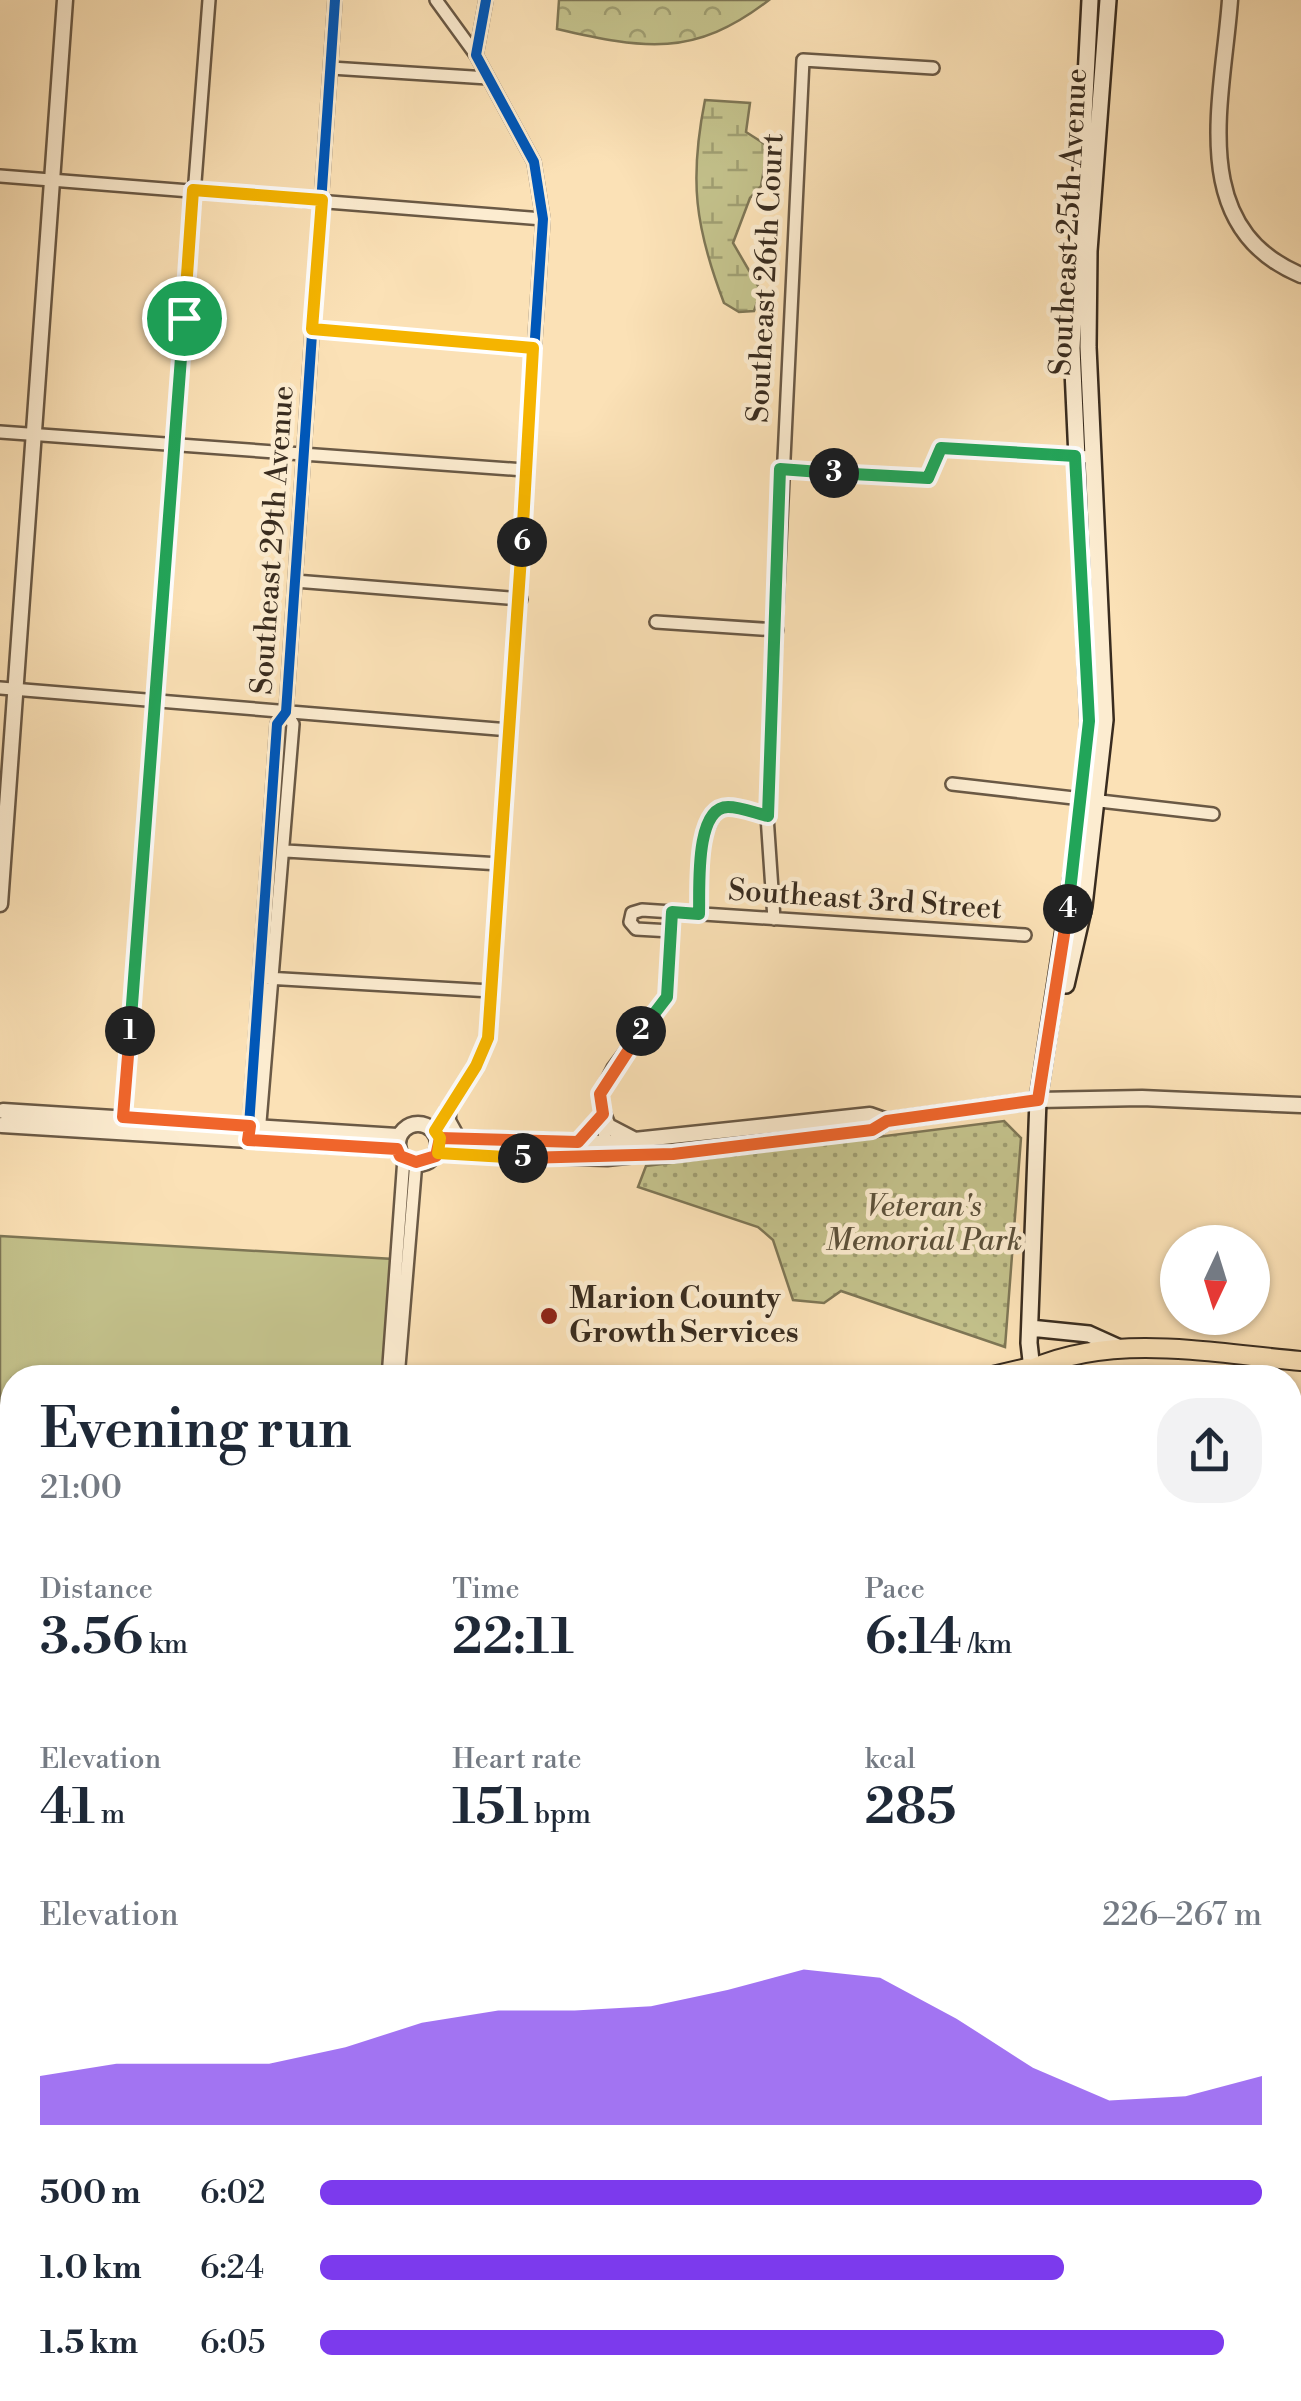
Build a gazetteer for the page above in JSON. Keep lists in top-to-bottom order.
{
  "streets": {
    "main road": ["Southeast 25th Avenue"],
    "street": ["Southeast 26th Court", "Southeast 29th Avenue", "Southeast 3rd Street"]
  },
  "crossings": [
    ["Southeast 26th Court", "Southeast 3rd Street"]
  ],
  "parks": ["Veteran's Memorial Park"],
  "places": ["Marion County Growth Services"],
  "north": "bottom",
  "page": {
    "pins": [
      "3",
      "6",
      "4",
      "1",
      "2",
      "5"
    ],
    "heading": ["Evening run", "21:00"],
    "stats": [
      ["Distance", "3.56 km"],
      ["Time", "22:11"],
      ["Pace", "6:14 /km"],
      ["Elevation", "41 m"],
      ["Heart rate", "151 bpm"],
      ["kcal", "285"]
    ],
    "chart": ["Elevation", "226–267 m"],
    "list": [
      {
        "name": "500 m",
        "note": "6:02"
      },
      {
        "name": "1.0 km",
        "note": "6:24"
      },
      {
        "name": "1.5 km",
        "note": "6:05"
      }
    ]
  }
}
